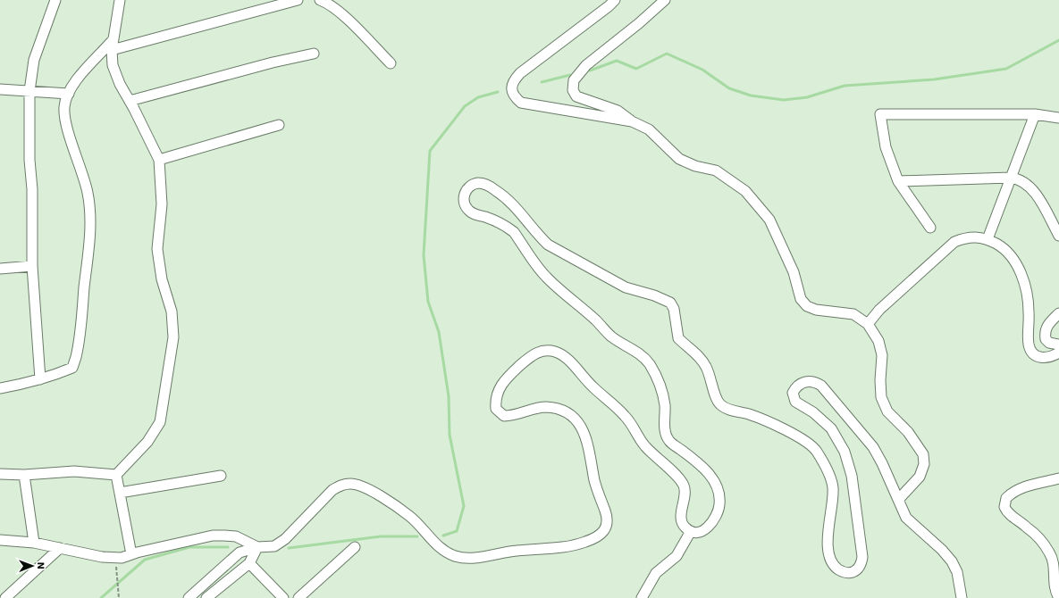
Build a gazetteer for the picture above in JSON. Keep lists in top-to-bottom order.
{
  "north": "right"
}
